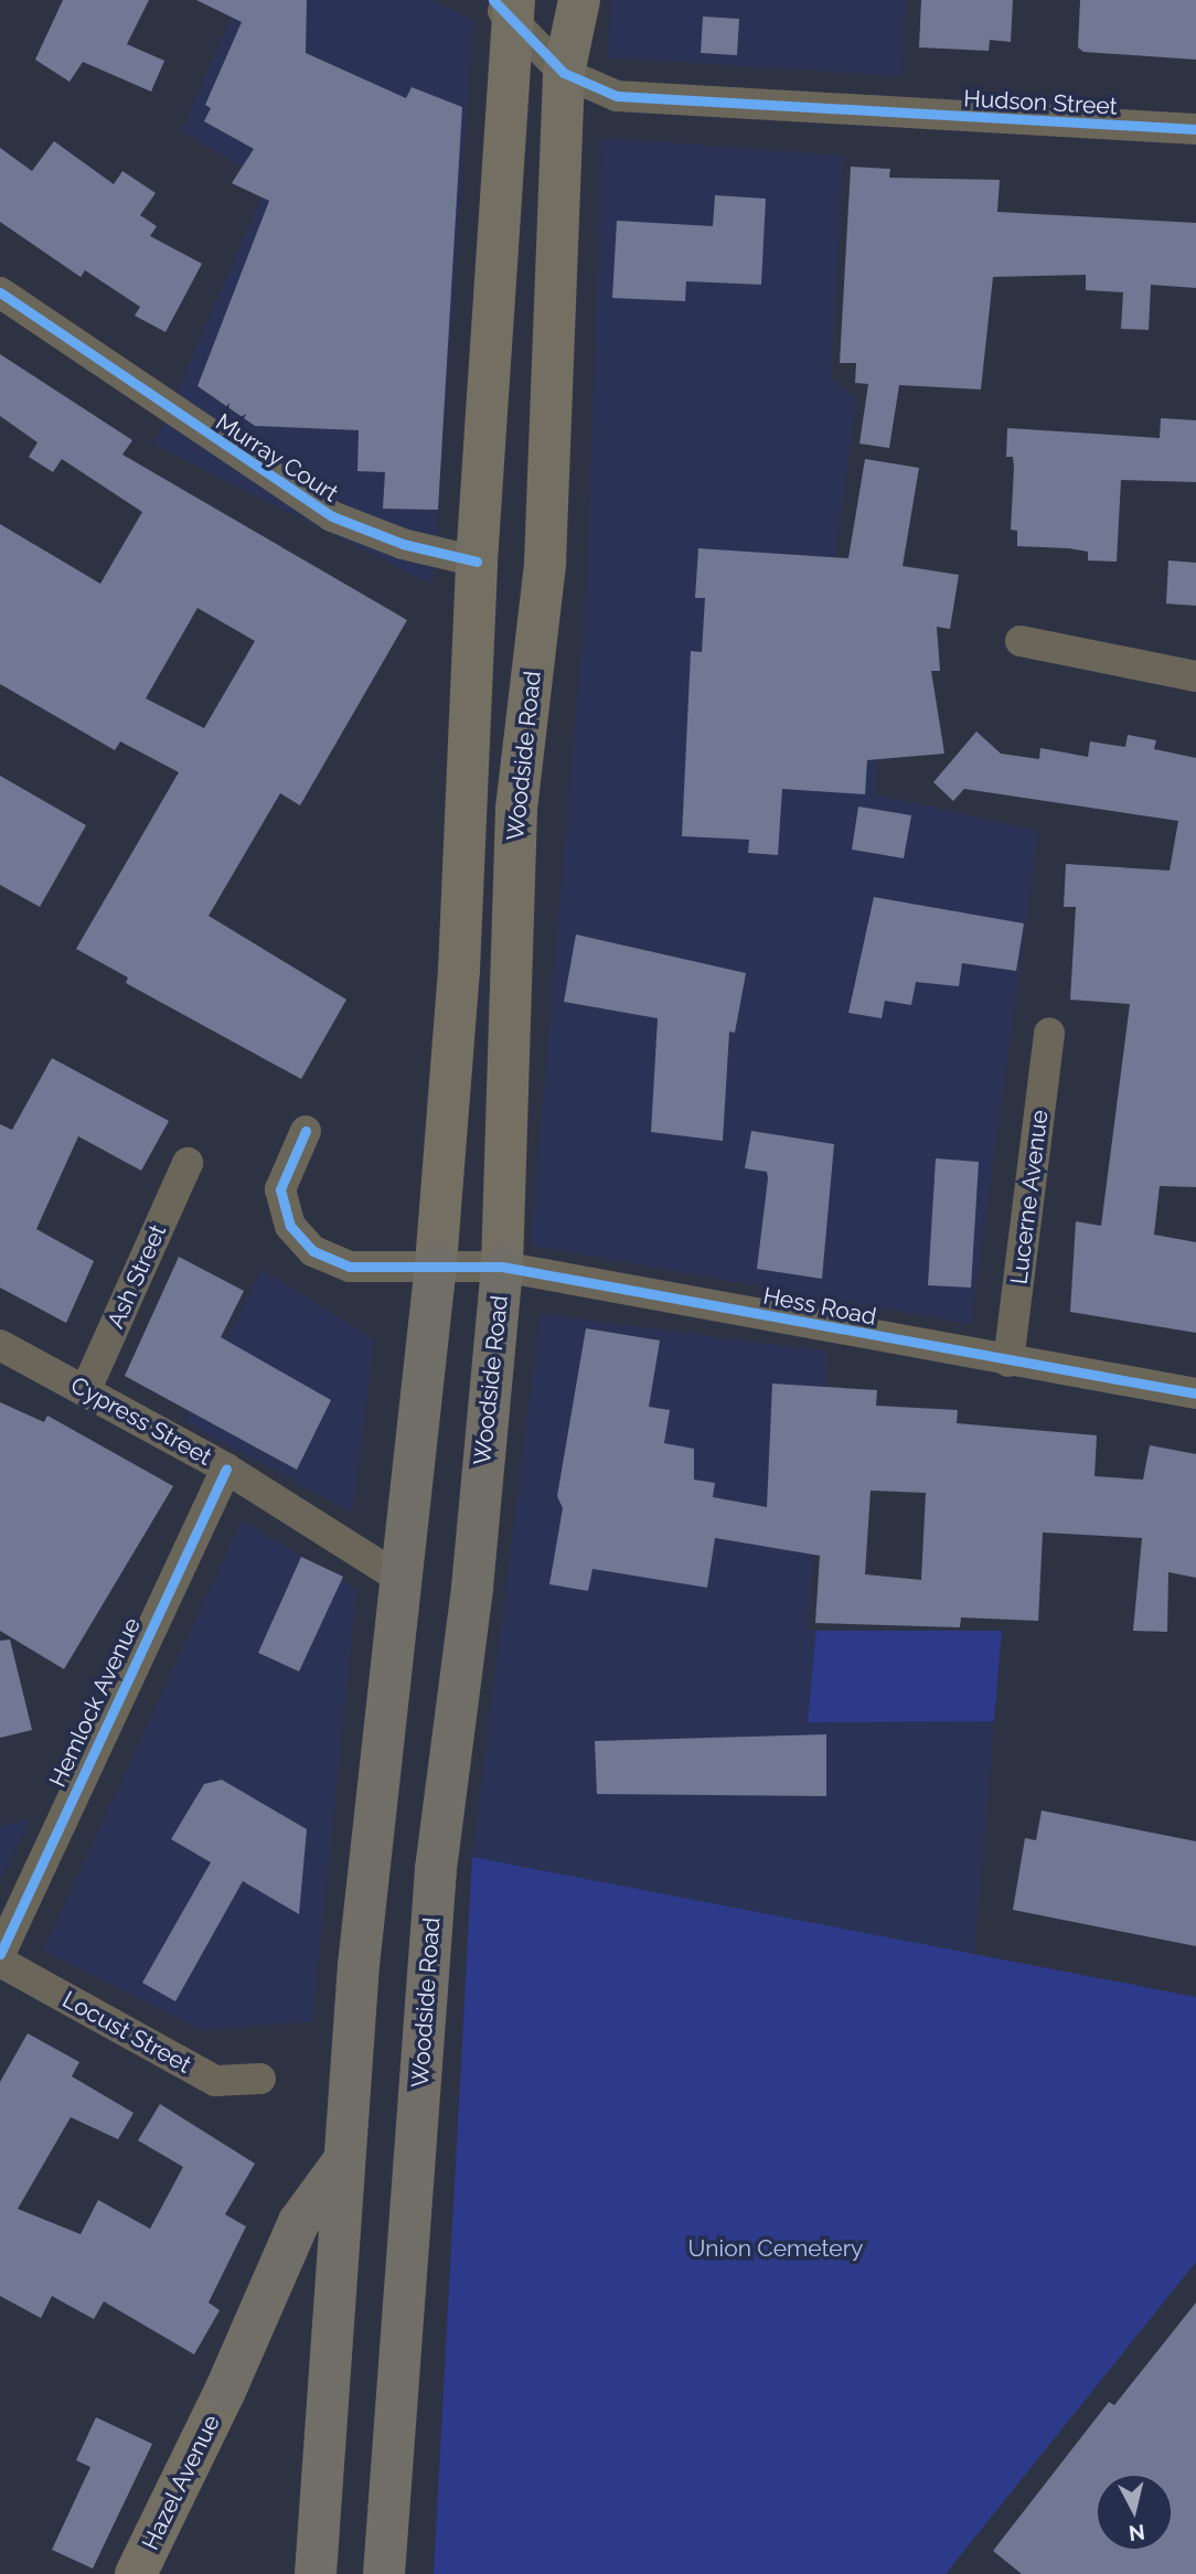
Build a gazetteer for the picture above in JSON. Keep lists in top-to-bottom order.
{
  "streets": {
    "highway": ["Woodside Road"],
    "main road": ["Hazel Avenue"],
    "street": [
      "Hudson Street",
      "Murray Court",
      "Lucerne Avenue",
      "Ash Street",
      "Hess Road",
      "Cypress Street",
      "Hemlock Avenue",
      "Locust Street"
    ]
  },
  "crossings": [
    ["Hudson Street", "Woodside Road"],
    ["Woodside Road", "Hess Road"],
    ["Lucerne Avenue", "Hess Road"],
    ["Ash Street", "Cypress Street"],
    ["Cypress Street", "Hemlock Avenue"]
  ],
  "parks": ["Union Cemetery"],
  "north": "bottom"
}
